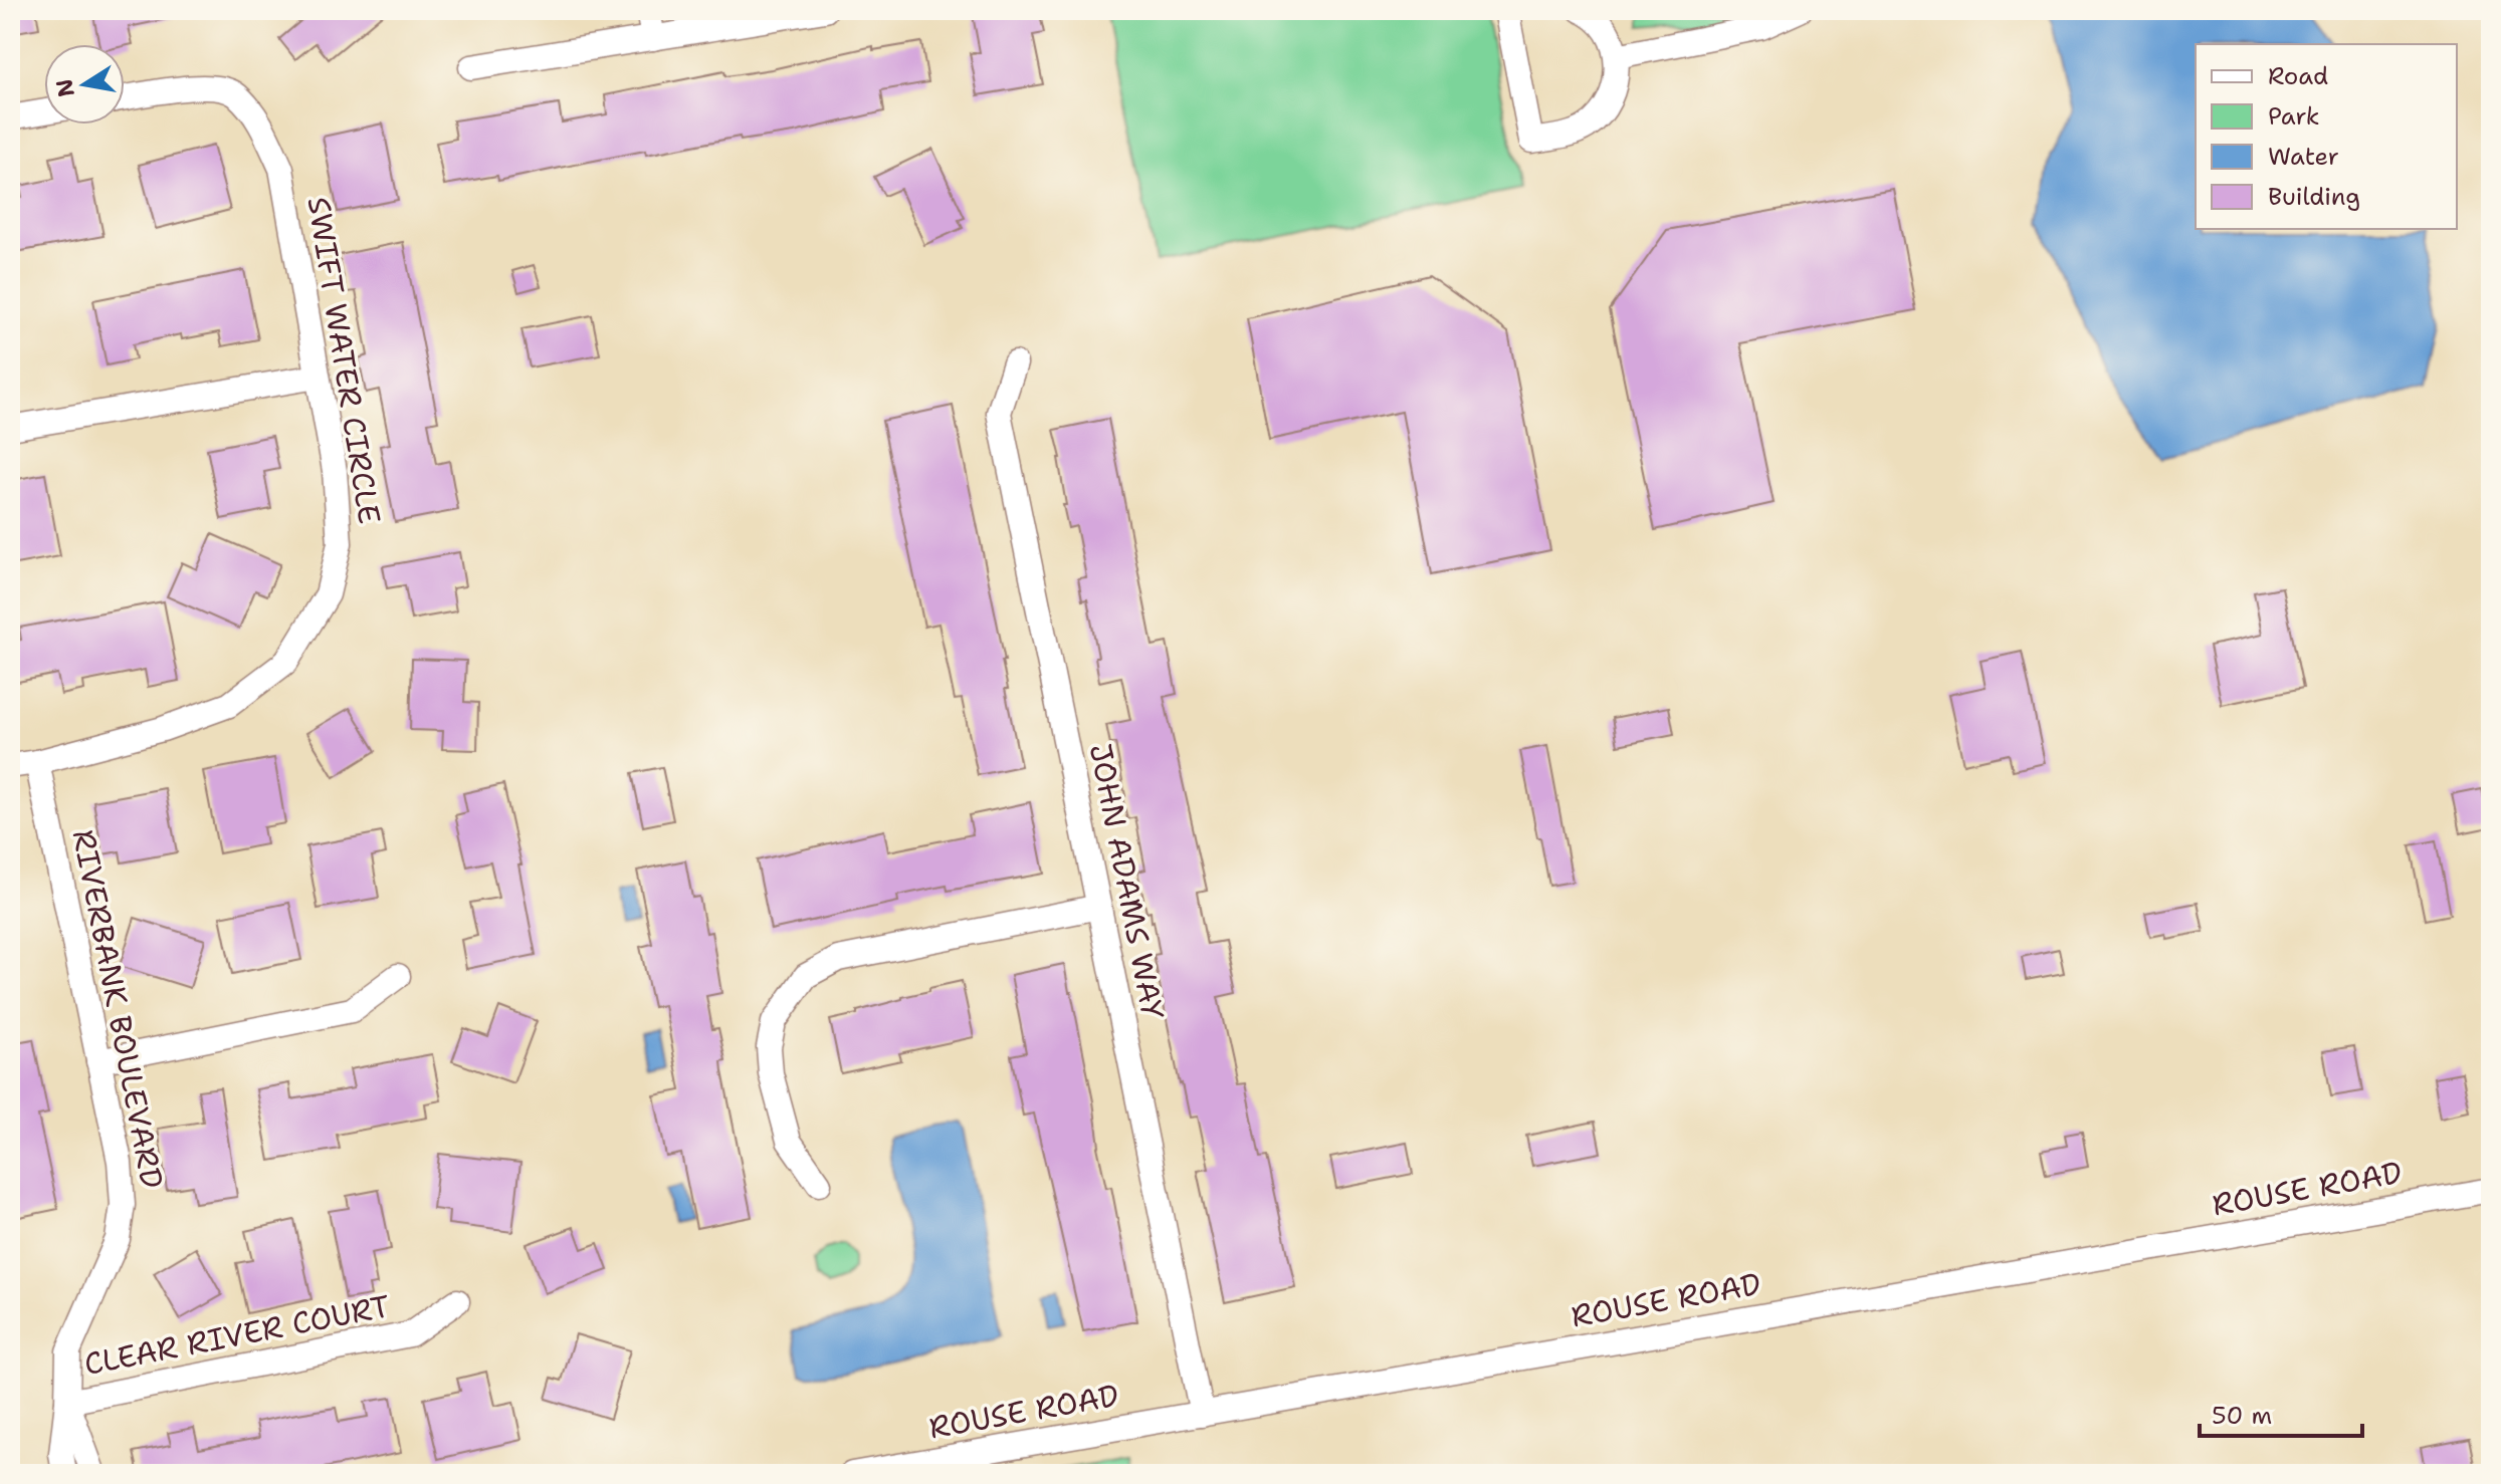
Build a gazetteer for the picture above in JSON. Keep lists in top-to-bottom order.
{
  "streets": {
    "street": [
      "SWIFT WATER CIRCLE",
      "JOHN ADAMS WAY",
      "RIVERBANK BOULEVARD",
      "ROUSE ROAD",
      "CLEAR RIVER COURT"
    ]
  },
  "crossings": [
    ["SWIFT WATER CIRCLE", "RIVERBANK BOULEVARD"],
    ["JOHN ADAMS WAY", "ROUSE ROAD"],
    ["RIVERBANK BOULEVARD", "CLEAR RIVER COURT"]
  ],
  "legend": [
    "Road",
    "Park",
    "Water",
    "Building"
  ],
  "scale_bar": "50 m",
  "north": "left"
}
